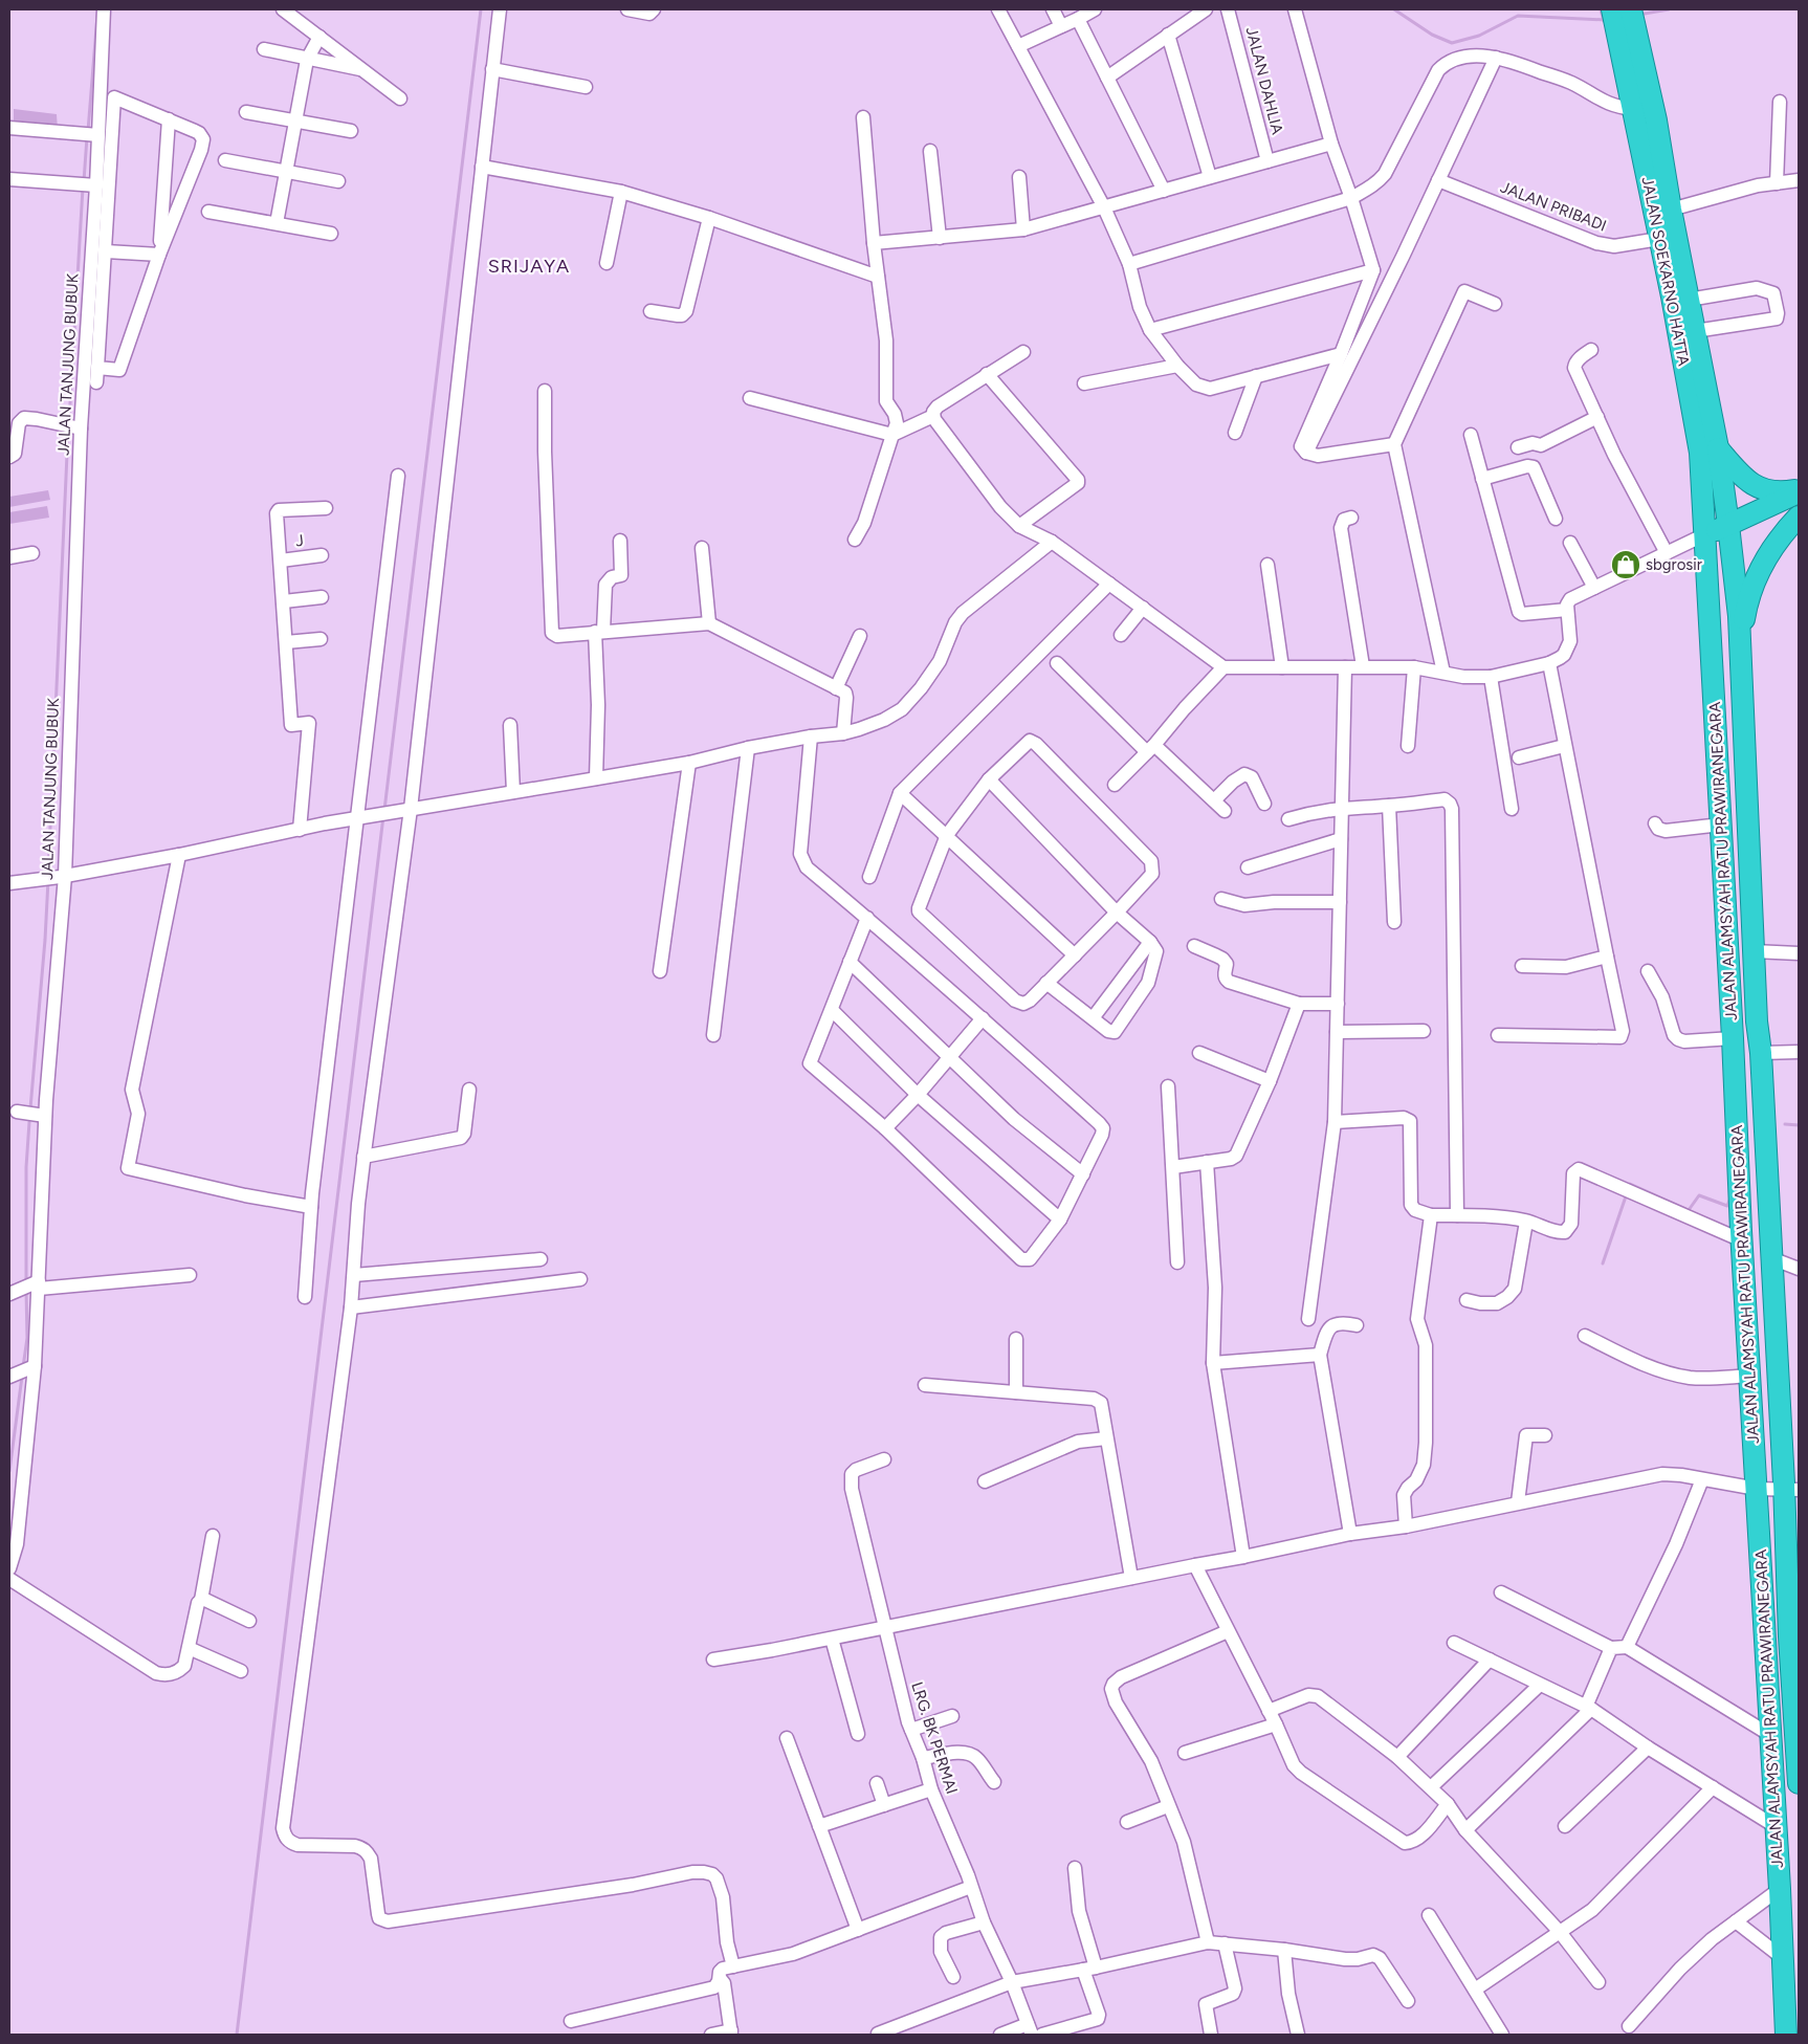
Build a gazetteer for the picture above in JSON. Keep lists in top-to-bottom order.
{
  "streets": {
    "highway": ["JALAN SOEKARNO HATTA", "JALAN ALAMSYAH RATU PRAWIRANEGARA"],
    "street": [
      "JALAN DAHLIA",
      "JALAN PRIBADI",
      "JALAN TANJUNG BUBUK",
      "J",
      "LRG. BK PERMAI"
    ]
  },
  "crossings": [
    ["JALAN PRIBADI", "JALAN SOEKARNO HATTA"],
    ["JALAN SOEKARNO HATTA", "JALAN ALAMSYAH RATU PRAWIRANEGARA"]
  ],
  "districts": ["SRIJAYA"],
  "places": {
    "shop": ["sbgrosir"]
  }
}
